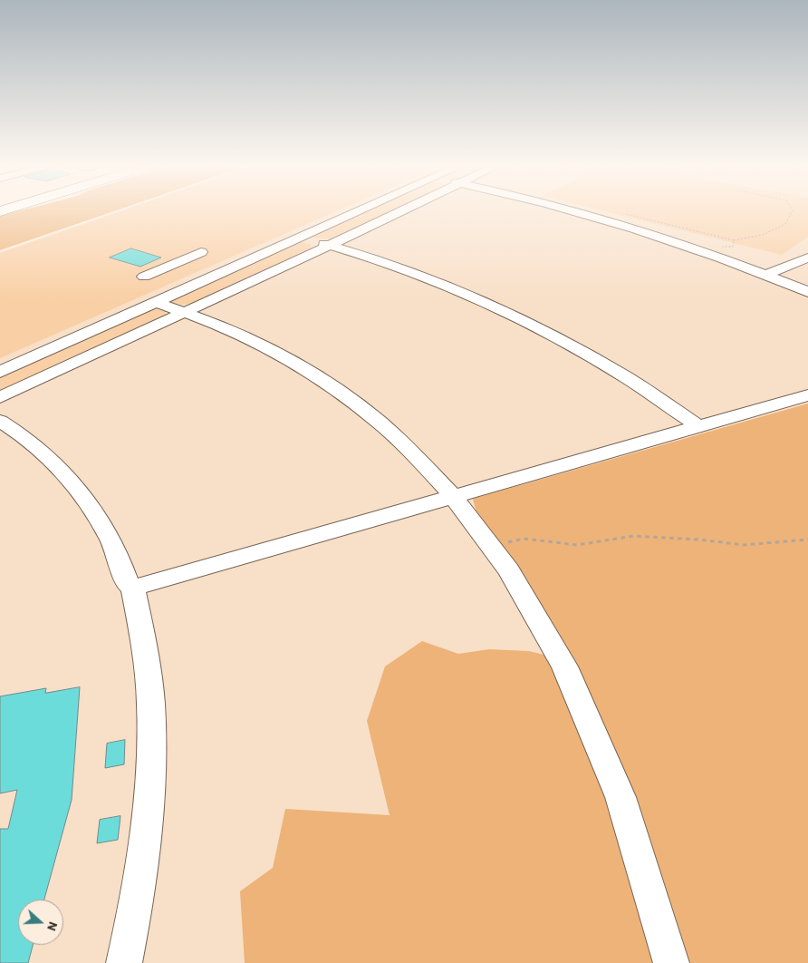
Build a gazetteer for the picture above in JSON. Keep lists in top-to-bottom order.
{
  "north": "right"
}
